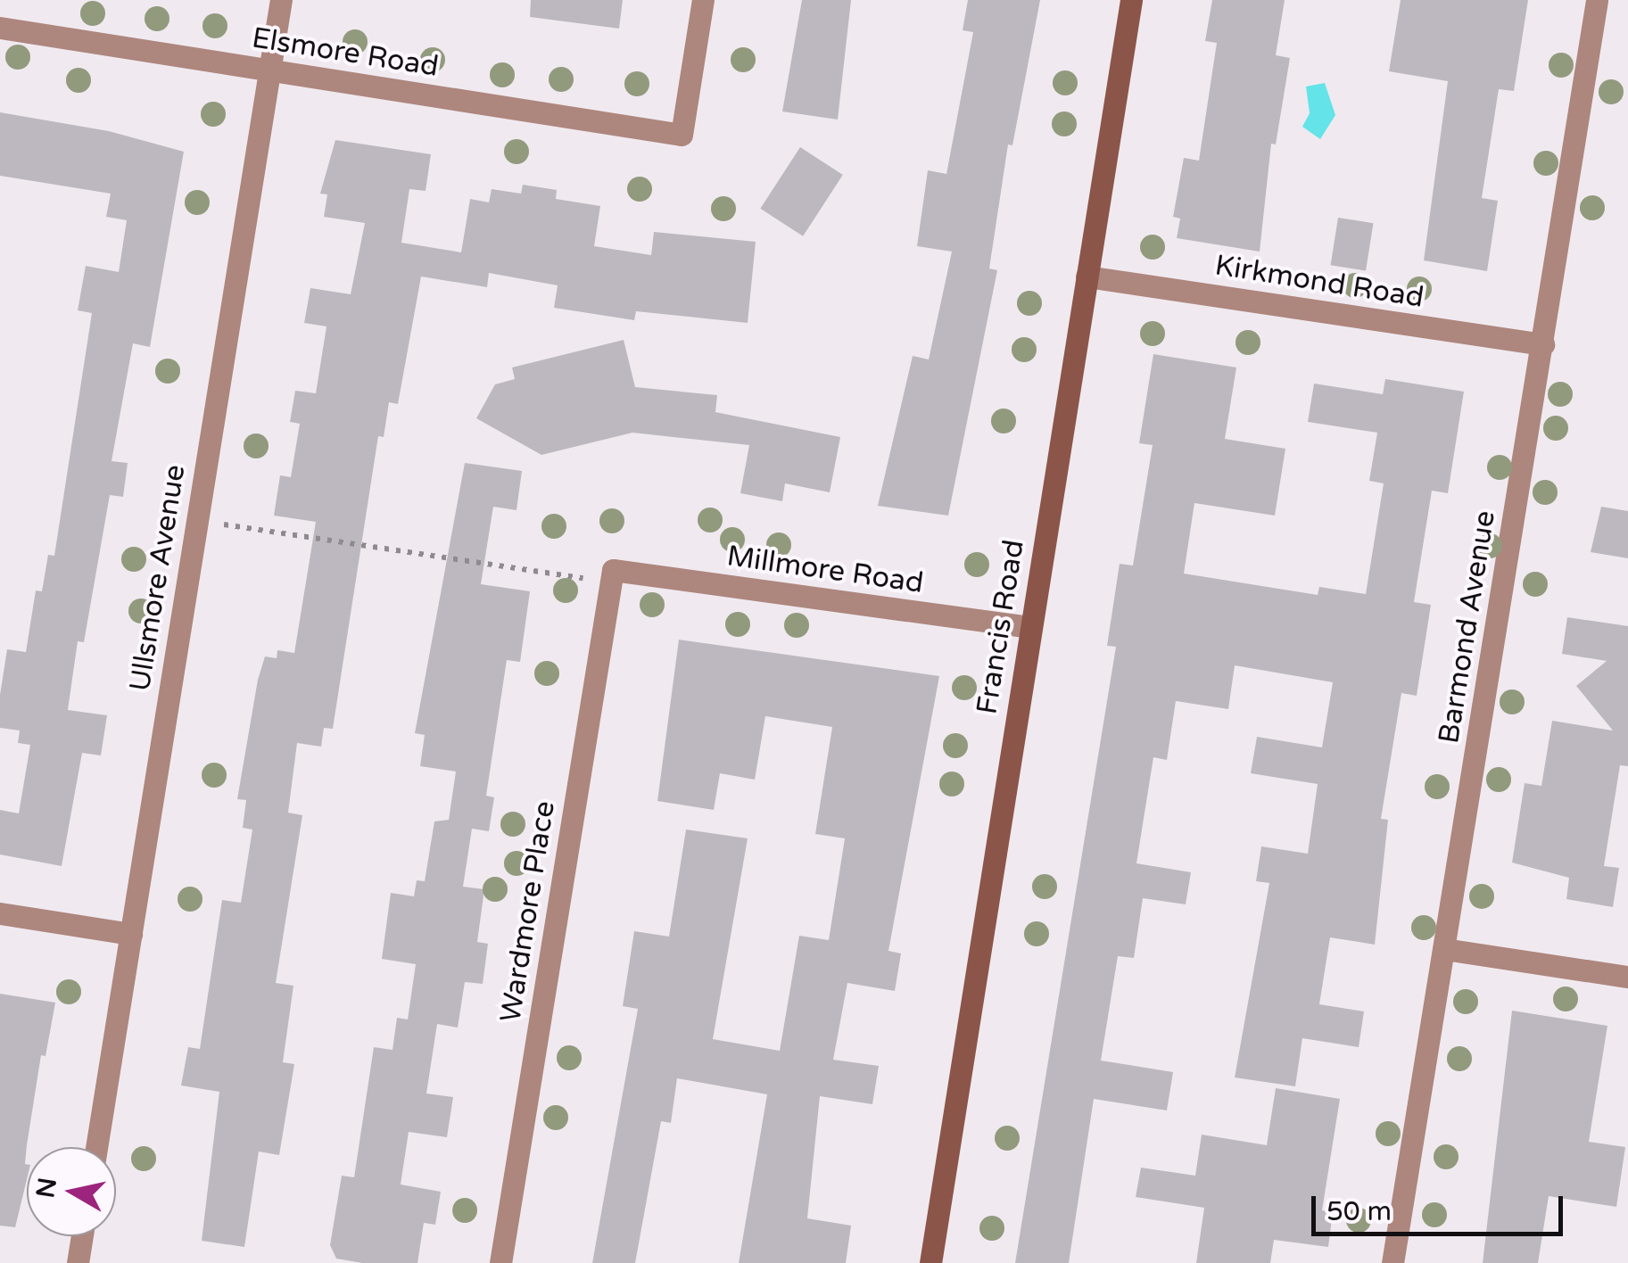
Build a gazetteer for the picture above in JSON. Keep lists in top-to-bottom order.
{
  "streets": {
    "street": [
      "Elsmore Road",
      "Kirkmond Road",
      "Millmore Road",
      "Ullsmore Avenue",
      "Francis Road",
      "Barmond Avenue",
      "Wardmore Place"
    ]
  },
  "crossings": [
    ["Elsmore Road", "Ullsmore Avenue"],
    ["Kirkmond Road", "Francis Road"],
    ["Kirkmond Road", "Barmond Avenue"],
    ["Millmore Road", "Francis Road"],
    ["Millmore Road", "Wardmore Place"]
  ],
  "scale_bar": "50 m",
  "north": "left"
}
